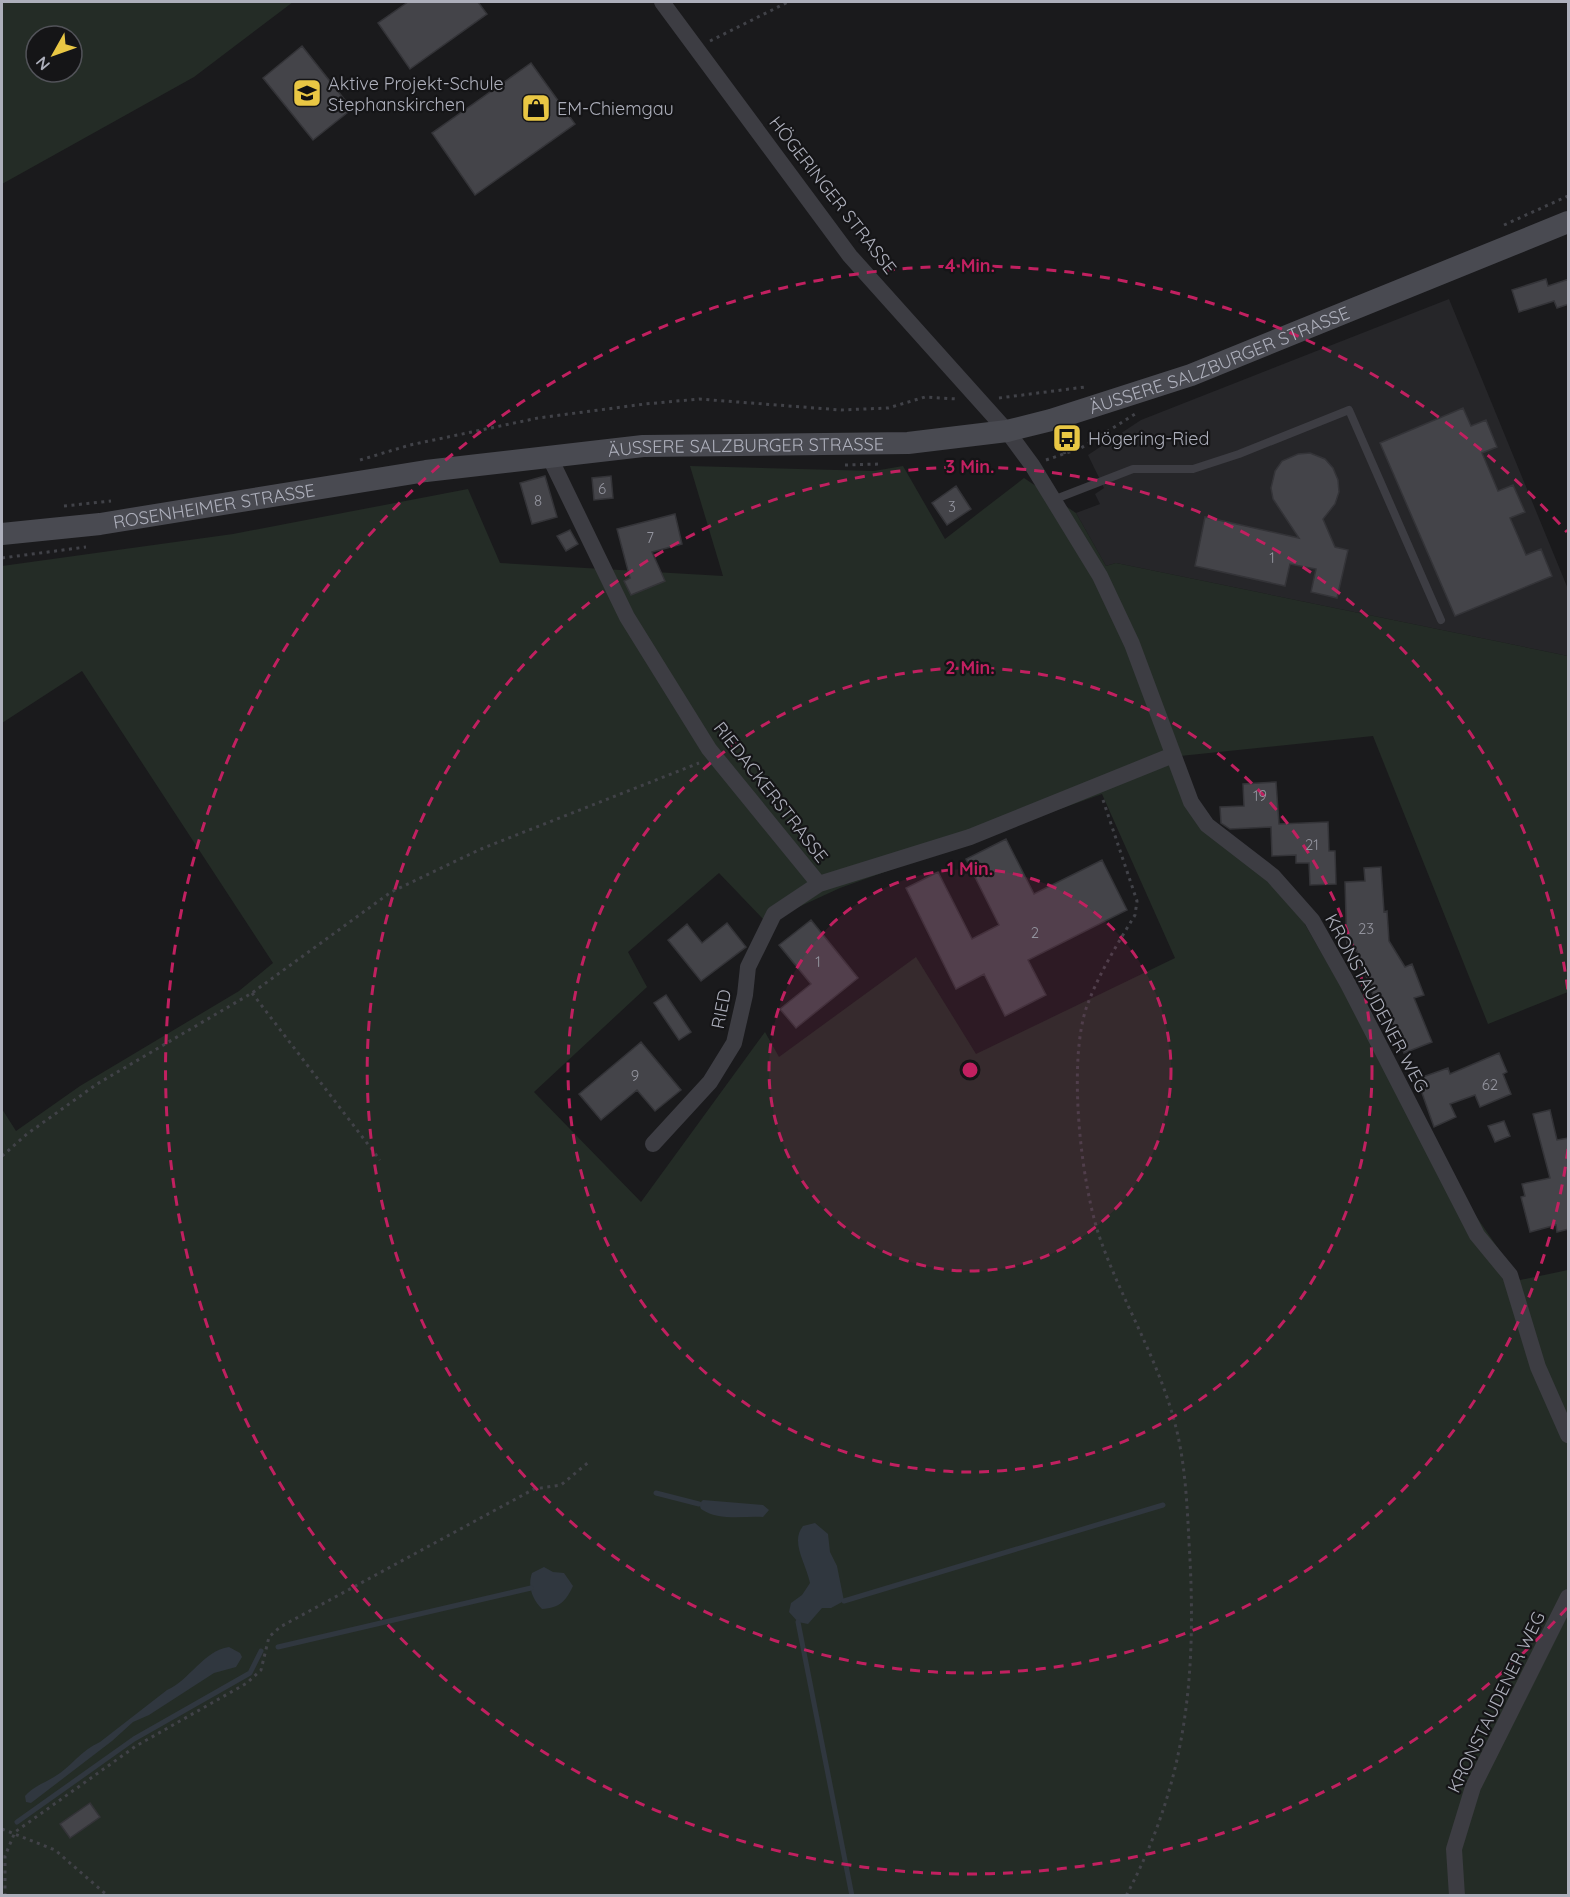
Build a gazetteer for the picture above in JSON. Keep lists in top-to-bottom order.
{
  "streets": {
    "main road": ["ÄUSSERE SALZBURGER STRASSE", "ROSENHEIMER STRASSE"],
    "street": [
      "HÖGERINGER STRASSE",
      "RIEDACKERSTRASSE",
      "KRONSTAUDENER WEG",
      "RIED"
    ]
  },
  "crossings": [
    ["HÖGERINGER STRASSE", "ÄUSSERE SALZBURGER STRASSE"],
    ["HÖGERINGER STRASSE", "KRONSTAUDENER WEG"],
    ["ÄUSSERE SALZBURGER STRASSE", "ROSENHEIMER STRASSE"],
    ["ÄUSSERE SALZBURGER STRASSE", "RIEDACKERSTRASSE"],
    ["ÄUSSERE SALZBURGER STRASSE", "KRONSTAUDENER WEG"],
    ["RIEDACKERSTRASSE", "KRONSTAUDENER WEG"],
    ["RIEDACKERSTRASSE", "RIED"]
  ],
  "places": {
    "school or university": ["Aktive Projekt-Schule Stephanskirchen"],
    "shop": ["EM-Chiemgau"],
    "bus stop": ["Högering-Ried"]
  },
  "house_numbers": [
    "6",
    "8",
    "3",
    "7",
    "1",
    "19",
    "21",
    "23",
    "2",
    "1",
    "9",
    "62"
  ],
  "north": "bottom left",
  "rings": [
    "4 Min.",
    "3 Min.",
    "2 Min.",
    "1 Min."
  ]
}
